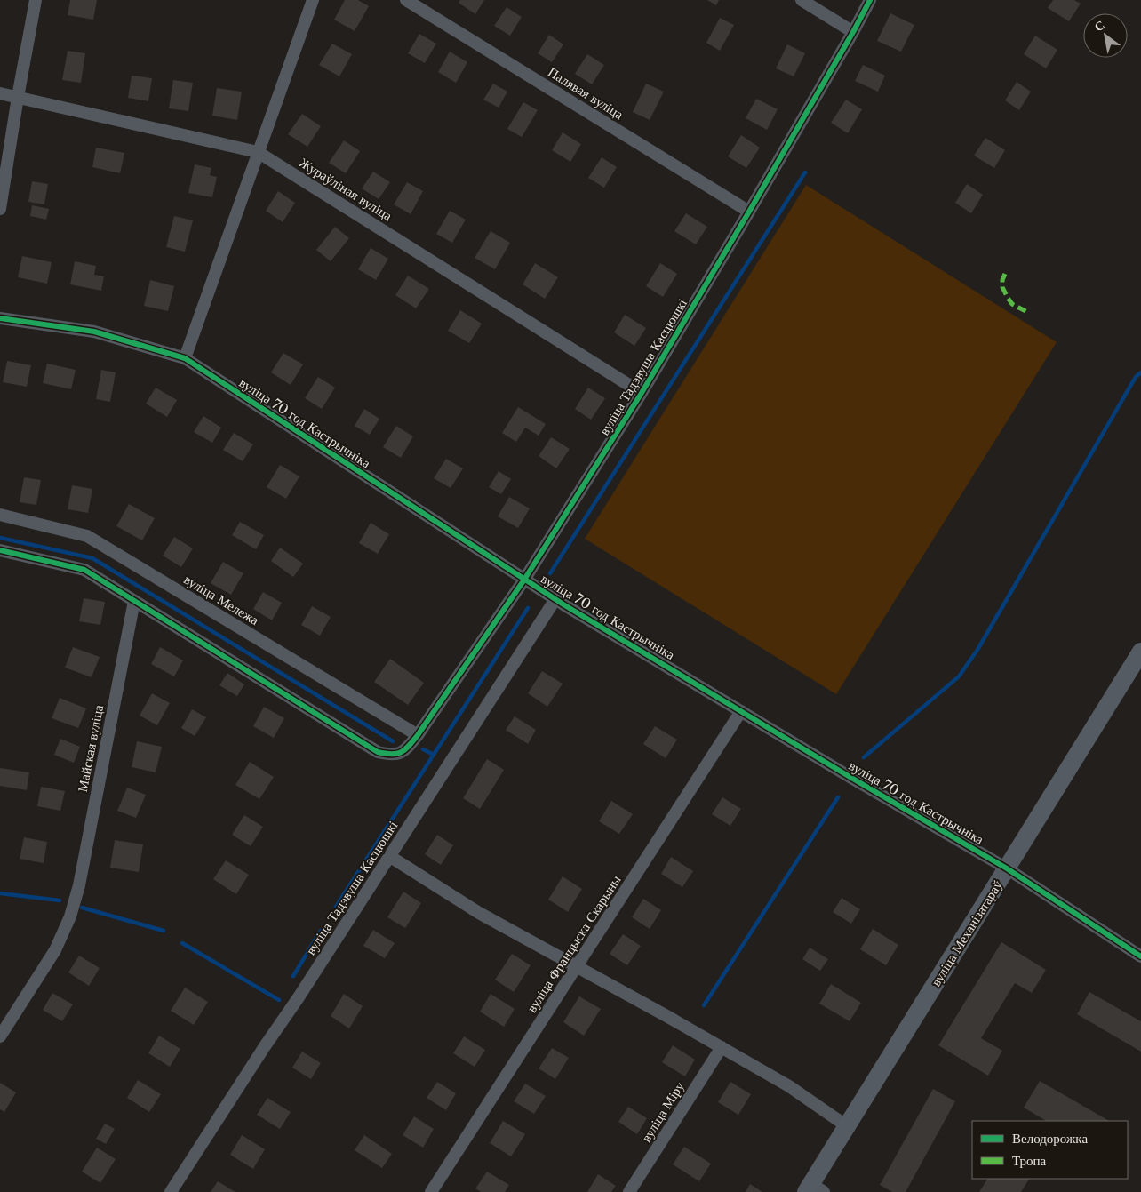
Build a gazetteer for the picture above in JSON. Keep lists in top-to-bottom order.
{
  "streets": {
    "street": [
      "Палявая вуліца",
      "Жураўліная вуліца",
      "вуліца Тадэвуша Касцюшкі",
      "вуліца 70 год Кастрычніка",
      "вуліца Мележа",
      "Майская вуліца",
      "вуліца Механізатараў",
      "вуліца Францыска Скарыны",
      "вуліца Міру"
    ]
  },
  "crossings": [
    ["Палявая вуліца", "вуліца Тадэвуша Касцюшкі"],
    ["Жураўліная вуліца", "вуліца Тадэвуша Касцюшкі"],
    ["вуліца Тадэвуша Касцюшкі", "вуліца 70 год Кастрычніка"],
    ["вуліца Тадэвуша Касцюшкі", "вуліца Мележа"],
    ["вуліца Тадэвуша Касцюшкі", "Майская вуліца"],
    ["вуліца 70 год Кастрычніка", "вуліца Механізатараў"],
    ["вуліца 70 год Кастрычніка", "вуліца Францыска Скарыны"]
  ],
  "legend": ["Велодорожка", "Тропа"],
  "north": "top left"
}
